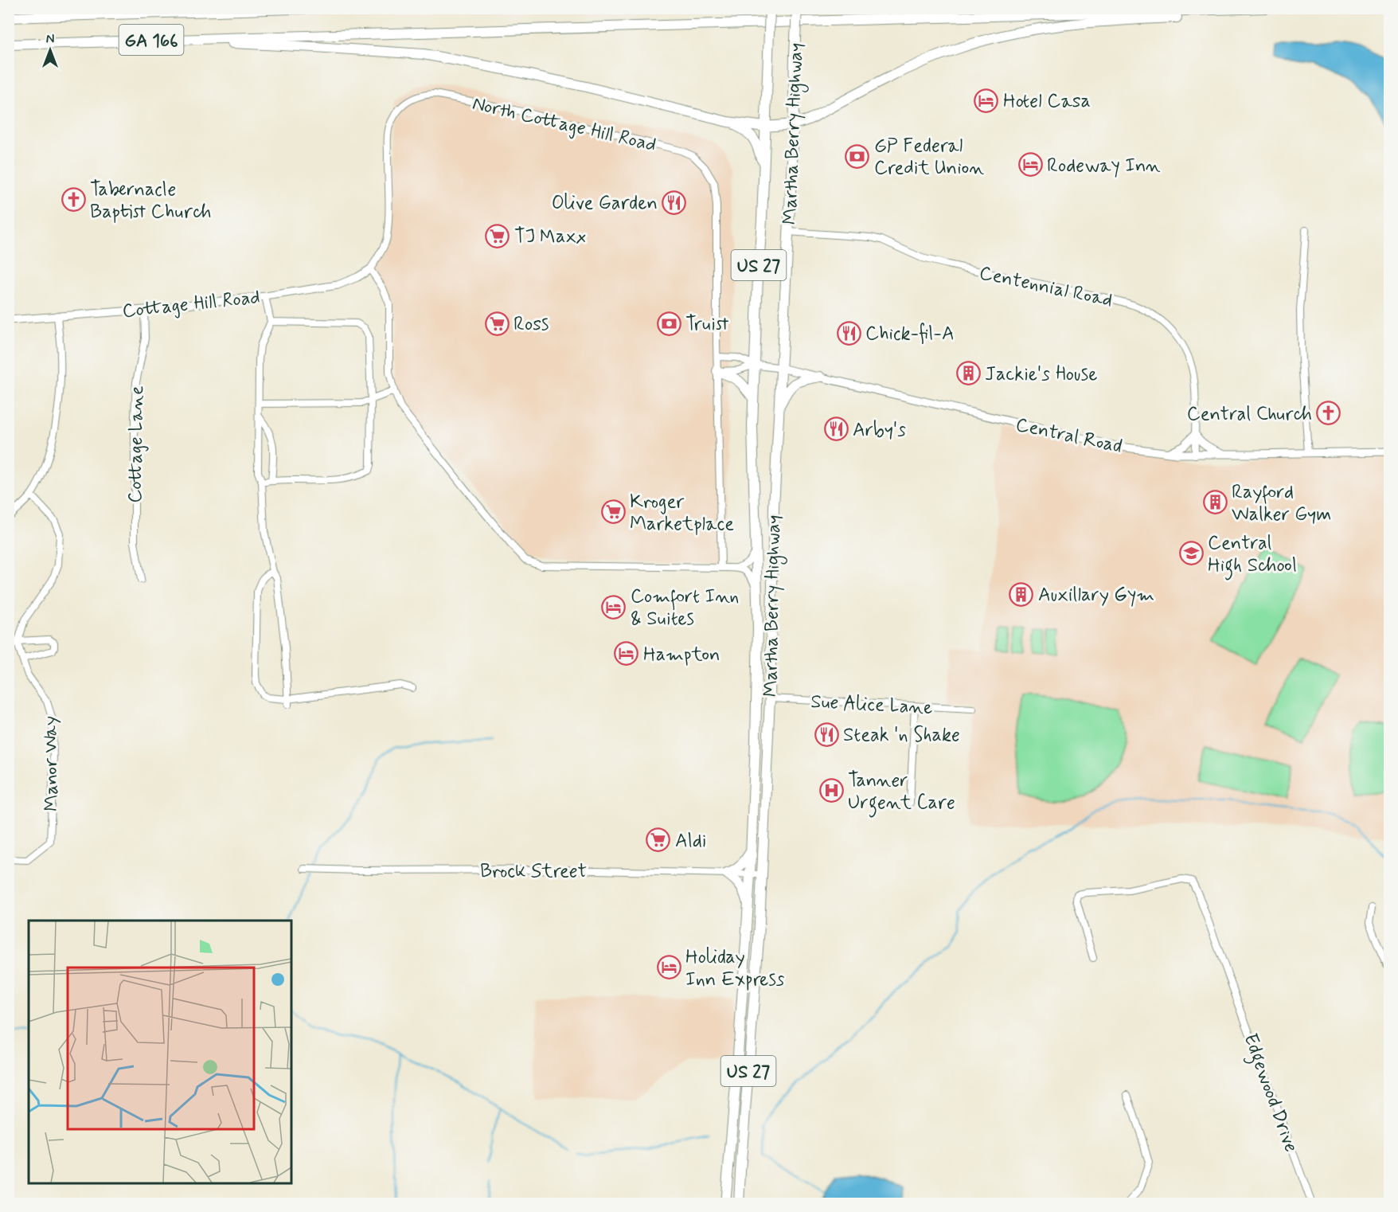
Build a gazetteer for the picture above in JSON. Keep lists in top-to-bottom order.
{
  "streets": {
    "highway": ["GA 166", "Martha Berry Highway", "US 27"],
    "street": [
      "North Cottage Hill Road",
      "Centennial Road",
      "Cottage Hill Road",
      "Central Road",
      "Cottage Lane",
      "Sue Alice Lane",
      "Manor Way",
      "Brock Street",
      "Edgewood Drive"
    ]
  },
  "crossings": [
    ["North Cottage Hill Road", "Cottage Hill Road"],
    ["North Cottage Hill Road", "Central Road"],
    ["Martha Berry Highway", "Centennial Road"],
    ["Martha Berry Highway", "Central Road"],
    ["Martha Berry Highway", "Sue Alice Lane"],
    ["Martha Berry Highway", "Brock Street"],
    ["Centennial Road", "Central Road"],
    ["Cottage Hill Road", "Cottage Lane"]
  ],
  "places": {
    "hotel": [
      "Hotel Casa",
      "Rodeway Inn",
      "Comfort Inn & Suites",
      "Hampton",
      "Holiday Inn Express"
    ],
    "bank": ["GP Federal Credit Union", "Truist"],
    "church": ["Tabernacle Baptist Church", "Central Church"],
    "restaurant": [
      "Olive Garden",
      "Chick-fil-A",
      "Arby's",
      "Steak 'n Shake"
    ],
    "supermarket": [
      "TJ Maxx",
      "Ross",
      "Kroger Marketplace",
      "Aldi"
    ],
    "building": ["Jackie's House", "Rayford Walker Gym", "Auxillary Gym"],
    "school or university": ["Central High School"],
    "hospital": ["Tanner Urgent Care"]
  },
  "north": "top"
}
